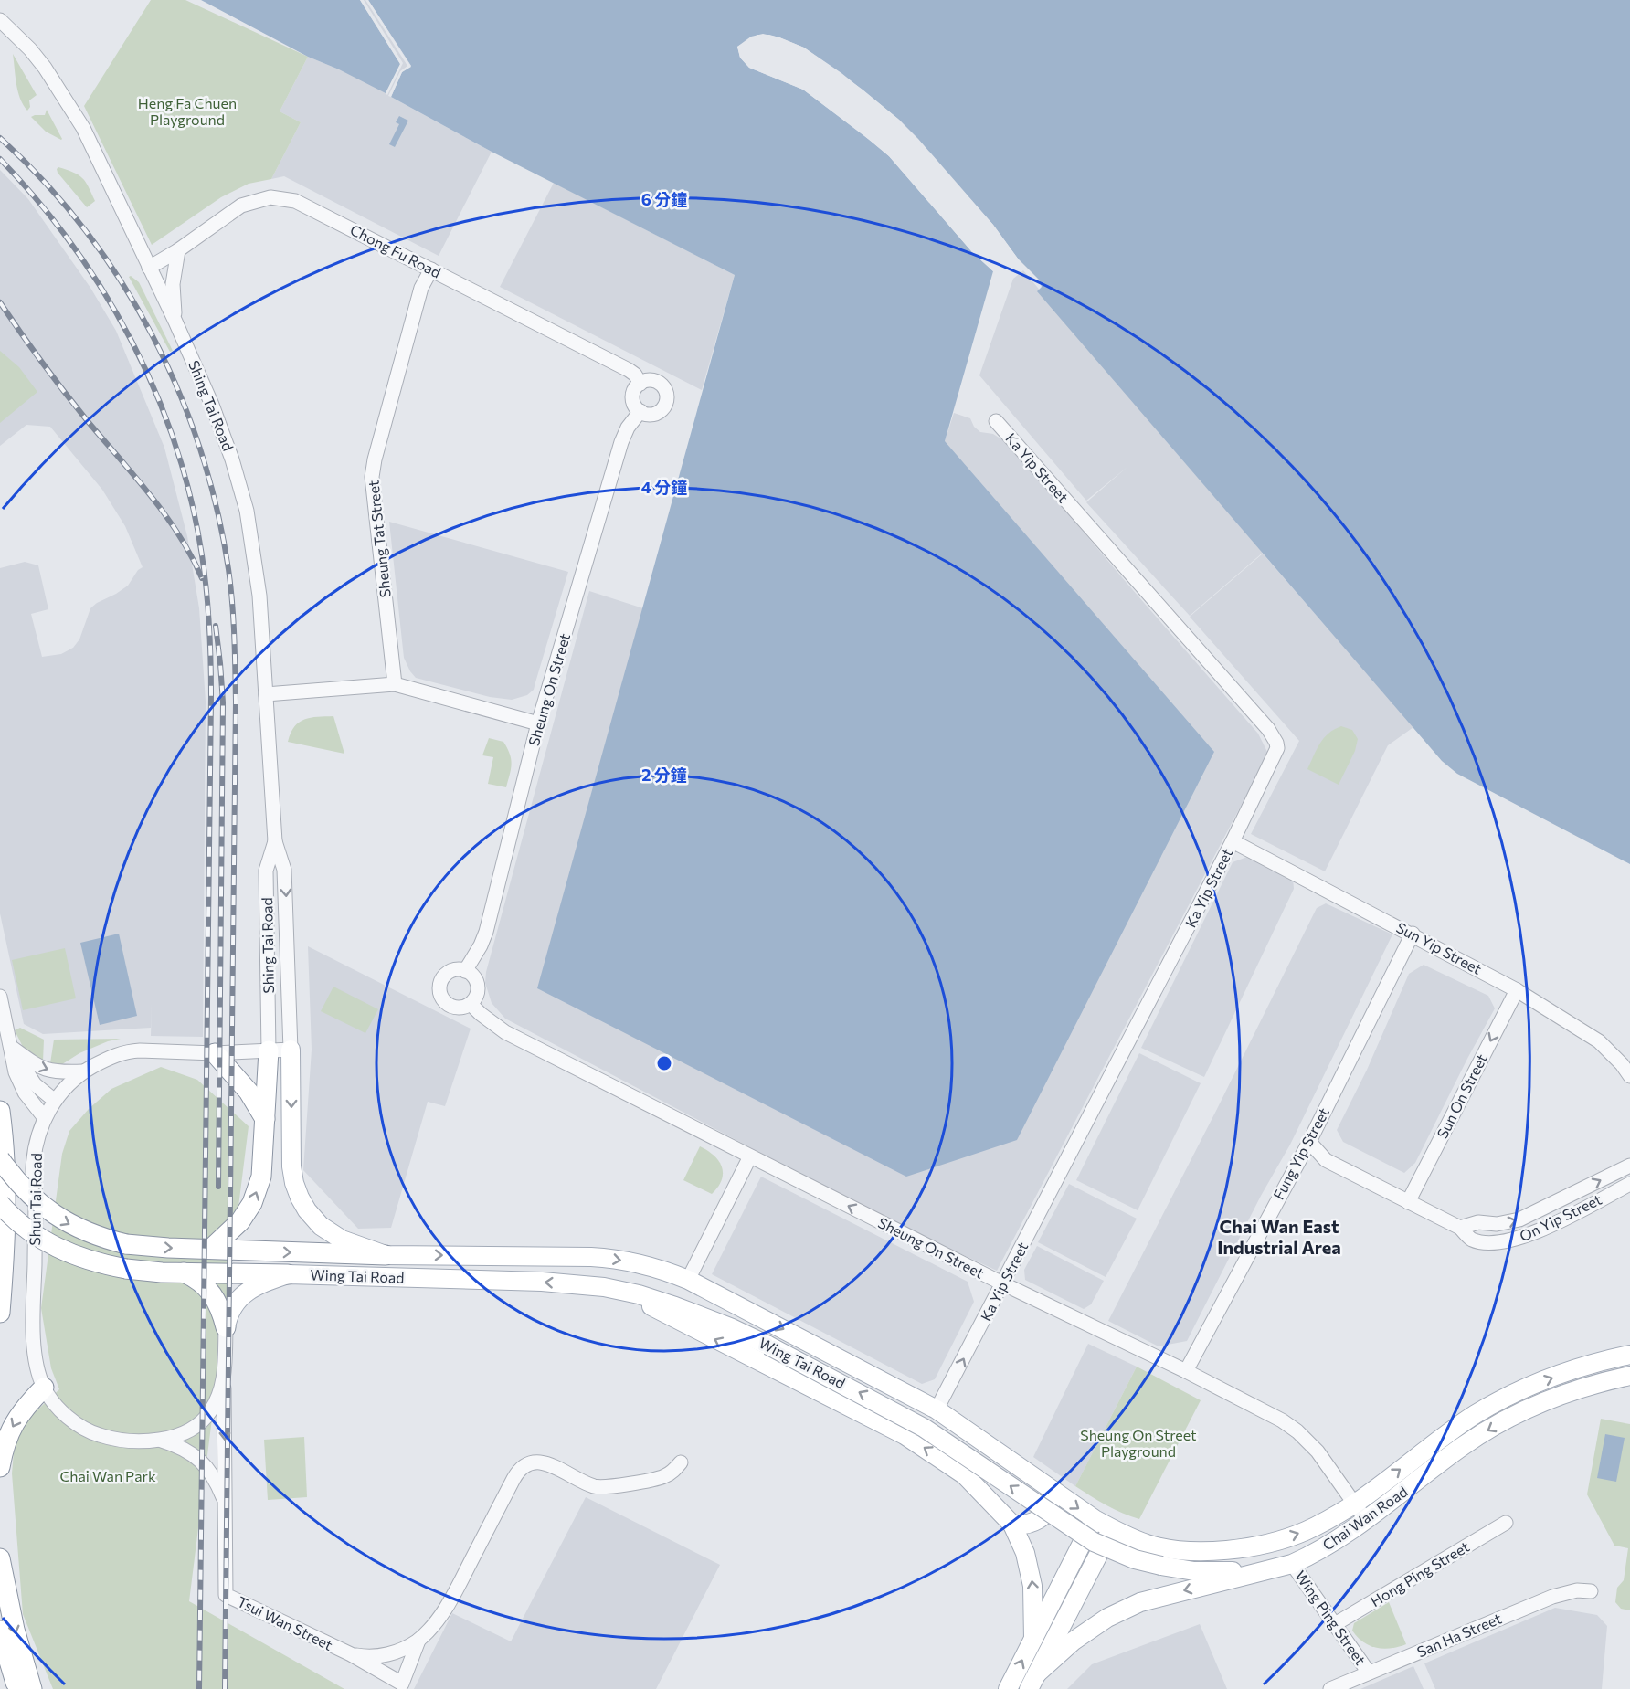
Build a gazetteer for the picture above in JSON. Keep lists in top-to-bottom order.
{
  "streets": {
    "main road": ["Wing Tai Road", "Chai Wan Road"],
    "street": [
      "Chong Fu Road",
      "Shing Tai Road",
      "Ka Yip Street",
      "Sheung Tat Street",
      "Sheung On Street",
      "Sun Yip Street",
      "Sun On Street",
      "Fung Yip Street",
      "Shun Tai Road",
      "On Yip Street",
      "Hong Ping Street",
      "Wing Ping Street",
      "Tsui Wan Street",
      "San Ha Street"
    ]
  },
  "crossings": [
    ["Chong Fu Road", "Shing Tai Road"],
    ["Chong Fu Road", "Sheung Tat Street"],
    ["Chong Fu Road", "Sheung On Street"],
    ["Shing Tai Road", "Shun Tai Road"],
    ["Shing Tai Road", "Wing Tai Road"],
    ["Ka Yip Street", "Sheung On Street"],
    ["Ka Yip Street", "Sun Yip Street"],
    ["Ka Yip Street", "Wing Tai Road"],
    ["Sheung On Street", "Fung Yip Street"],
    ["Sheung On Street", "Chai Wan Road"],
    ["Sun Yip Street", "Sun On Street"],
    ["Sun Yip Street", "Fung Yip Street"],
    ["Sun On Street", "On Yip Street"],
    ["Fung Yip Street", "On Yip Street"],
    ["Shun Tai Road", "Wing Tai Road"],
    ["Shun Tai Road", "Tsui Wan Street"],
    ["Wing Tai Road", "Chai Wan Road"],
    ["Wing Tai Road", "Wing Ping Street"],
    ["Chai Wan Road", "Wing Ping Street"],
    ["Hong Ping Street", "Wing Ping Street"],
    ["Wing Ping Street", "San Ha Street"]
  ],
  "one_way": ["Sun On Street"],
  "districts": ["Chai Wan East Industrial Area"],
  "parks": ["Heng Fa Chuen Playground", "Sheung On Street Playground", "Chai Wan Park"],
  "rings": ["6 分鐘", "4 分鐘", "2 分鐘"]
}
